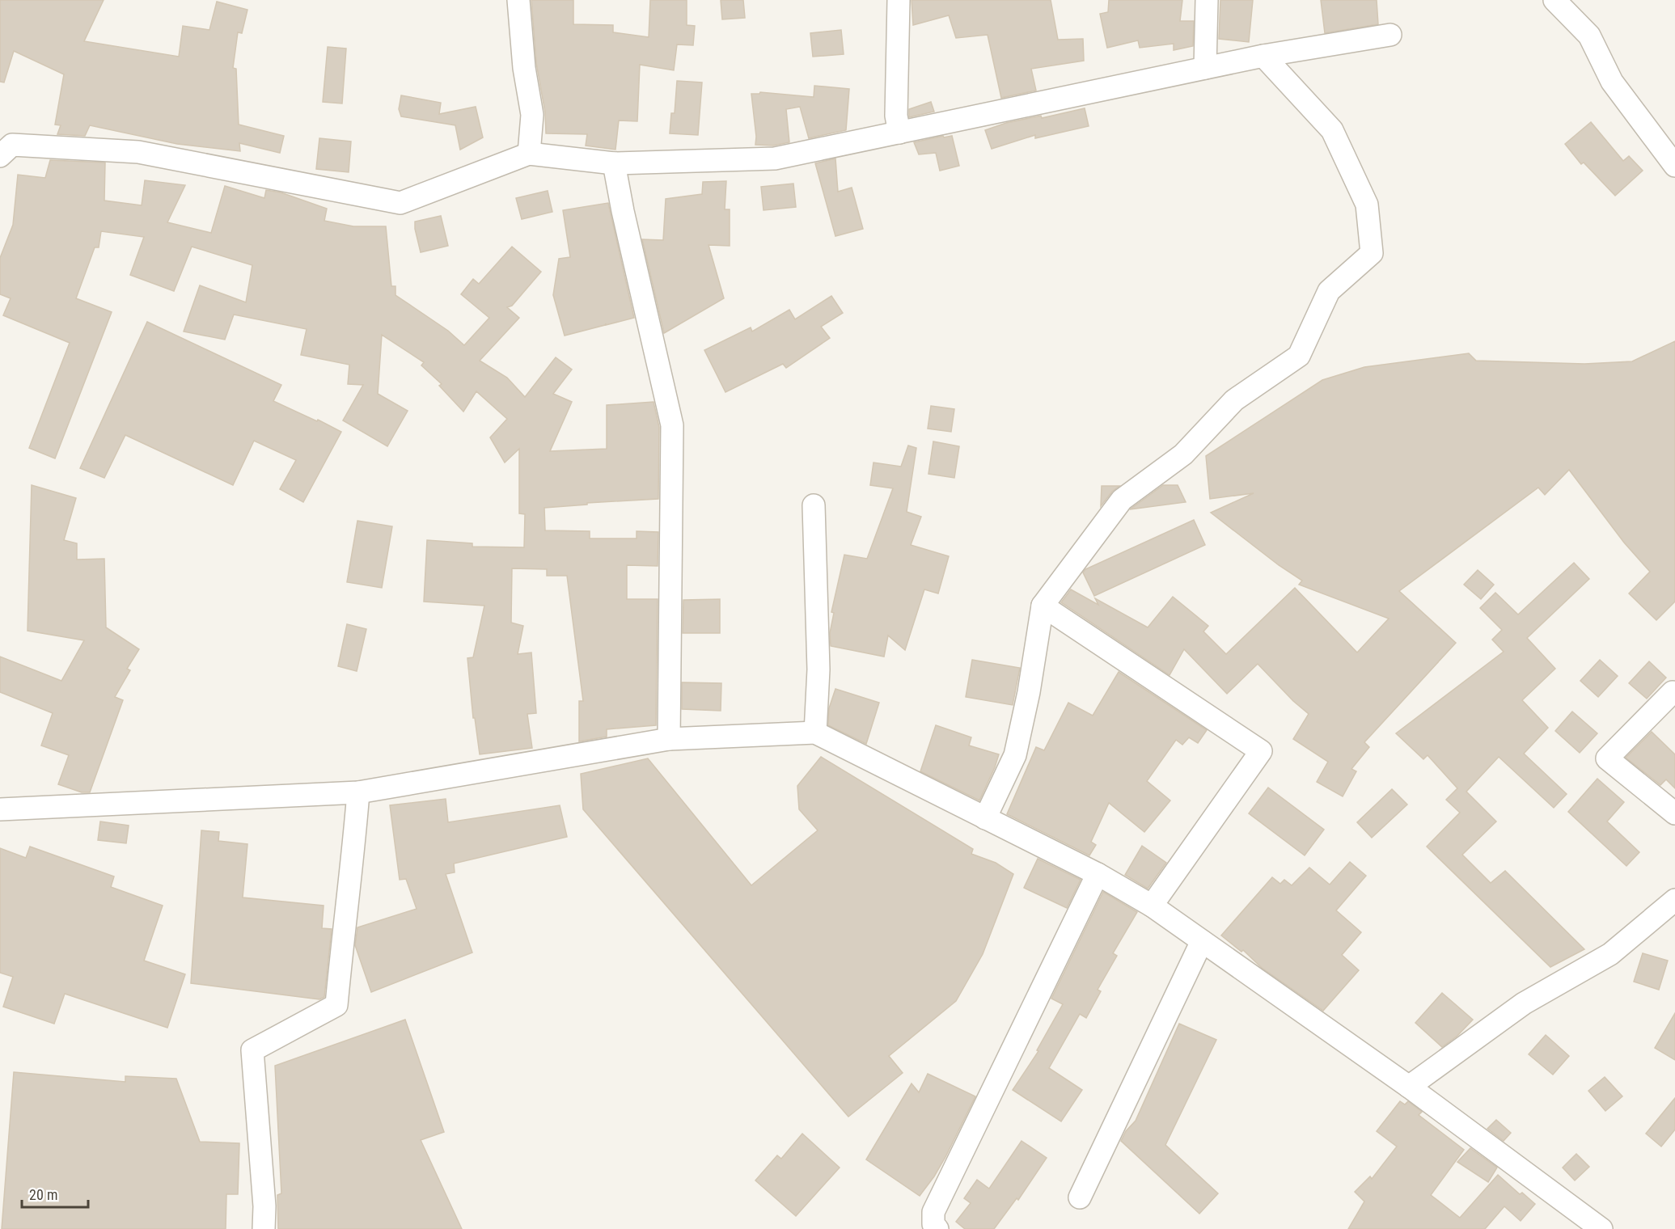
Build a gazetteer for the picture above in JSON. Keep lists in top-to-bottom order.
{
  "scale_bar": "20 m"
}
